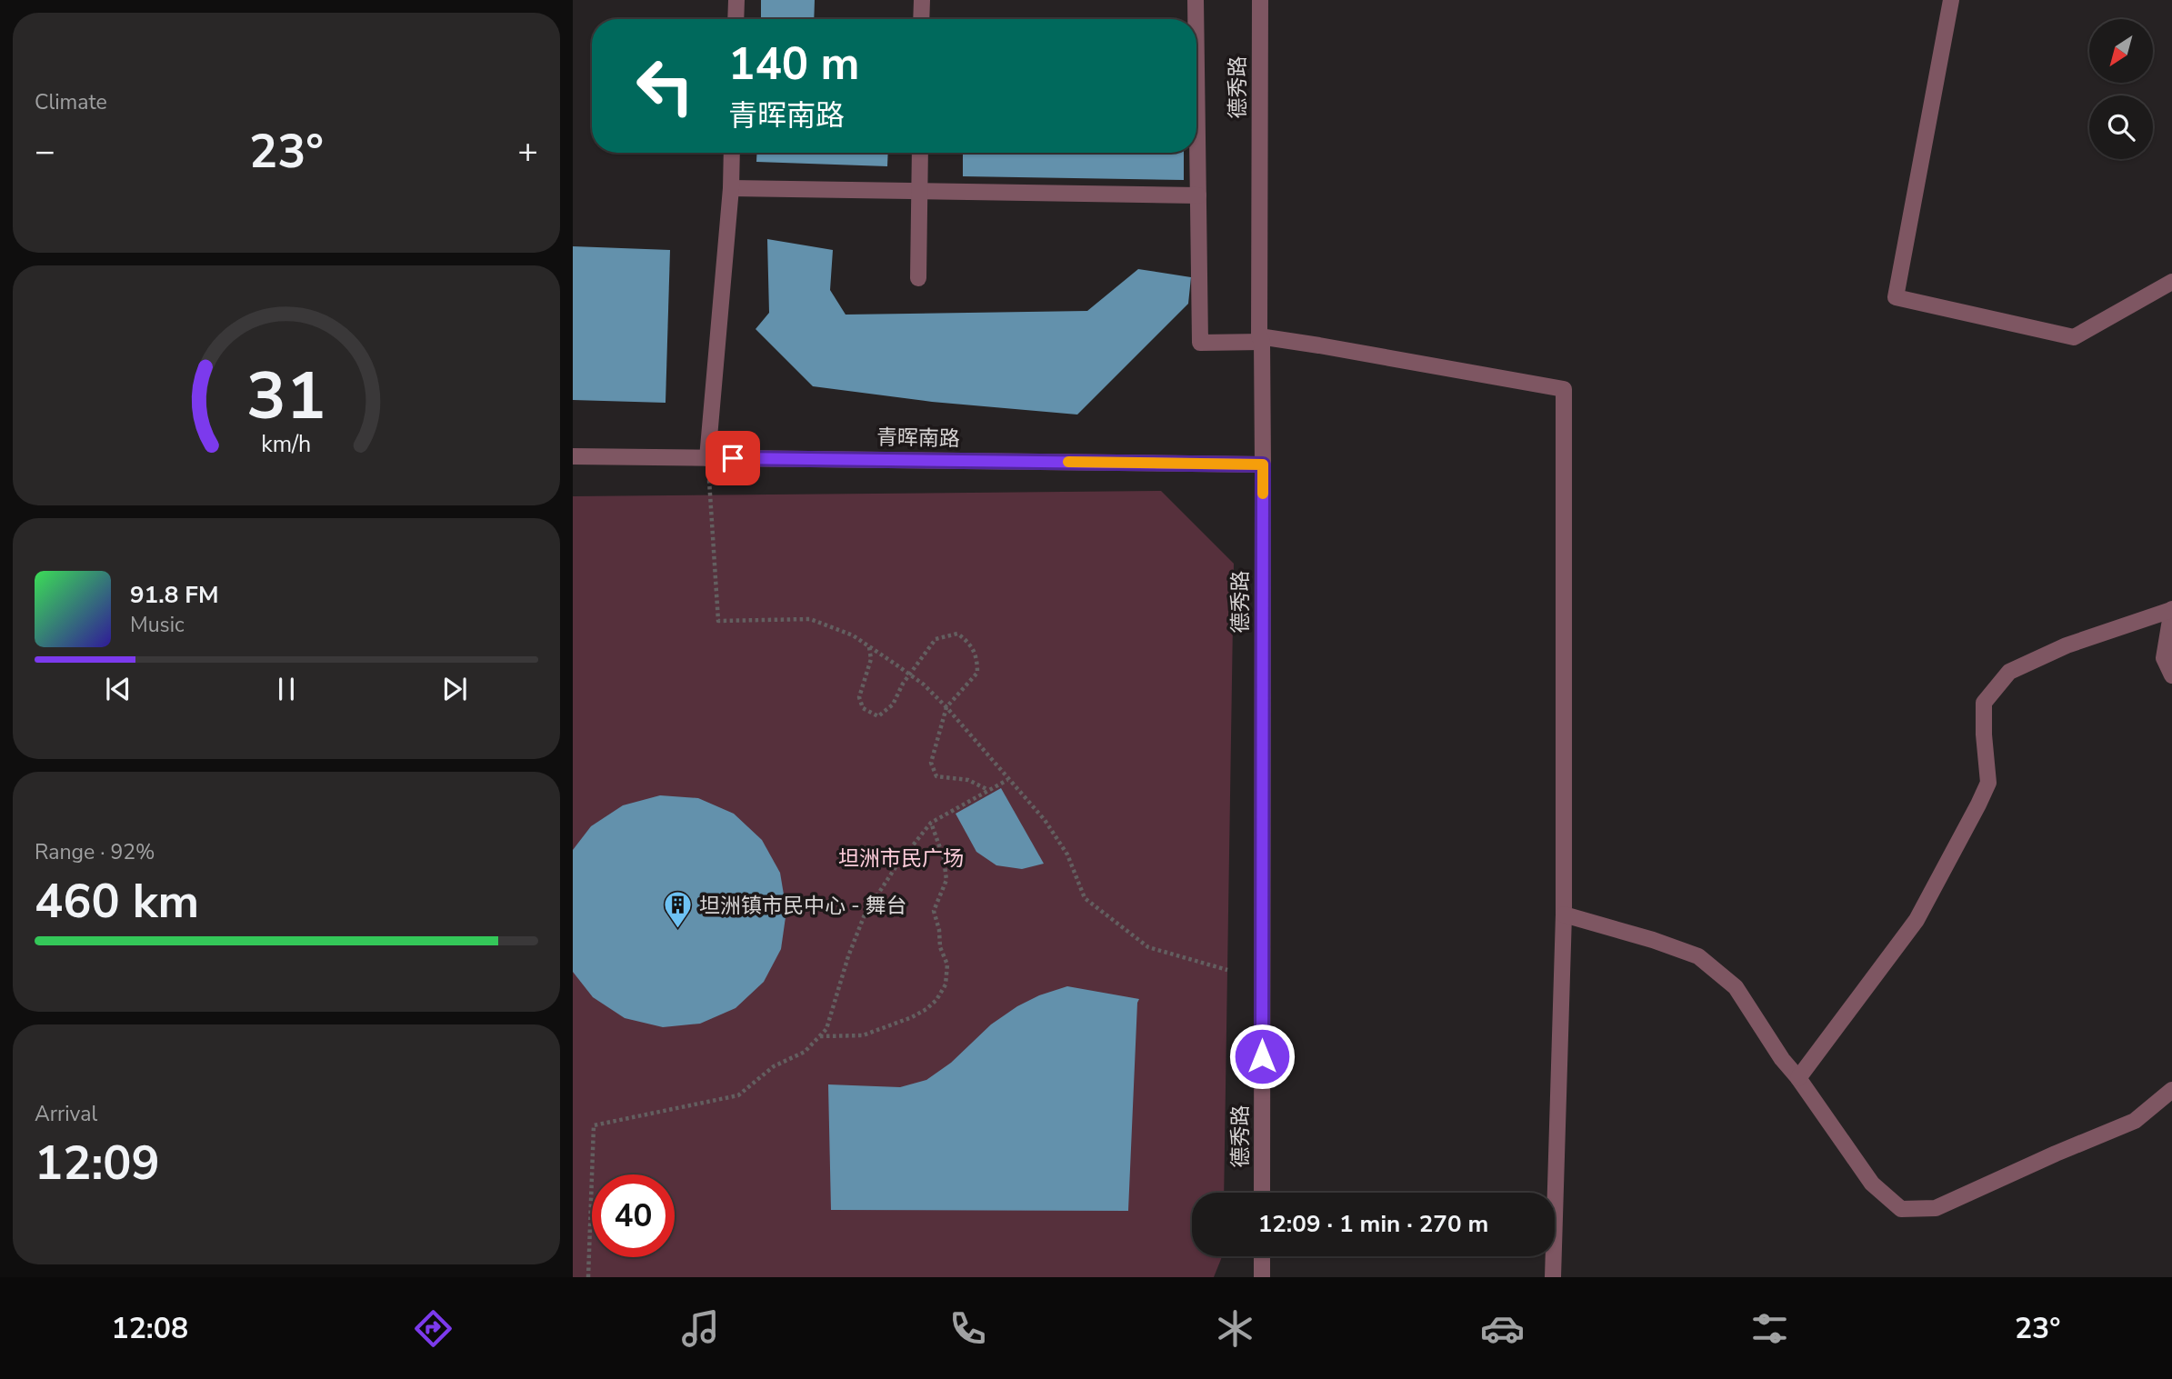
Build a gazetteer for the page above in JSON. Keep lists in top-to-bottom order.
{
  "streets": {
    "street": ["德秀路", "青晖南路"]
  },
  "crossings": [
    ["德秀路", "青晖南路"]
  ],
  "parks": ["坦洲市民广场"],
  "places": {
    "building": ["坦洲镇市民中心 - 舞台"]
  },
  "north": "bottom left",
  "page": {
    "tile": [
      "Climate",
      ["Range · 92%", "460 km"],
      ["Arrival", "12:09"]
    ],
    "turn": ["140 m", "青晖南路"],
    "heat": ["−", "23°", "+"],
    "song": ["91.8 FM", "Music"],
    "limit": "40",
    "trip": "12:09 · 1 min · 270 m",
    "tabs": ["12:08", "23°"],
    "gauge": ["31", "km/h"]
  }
}
